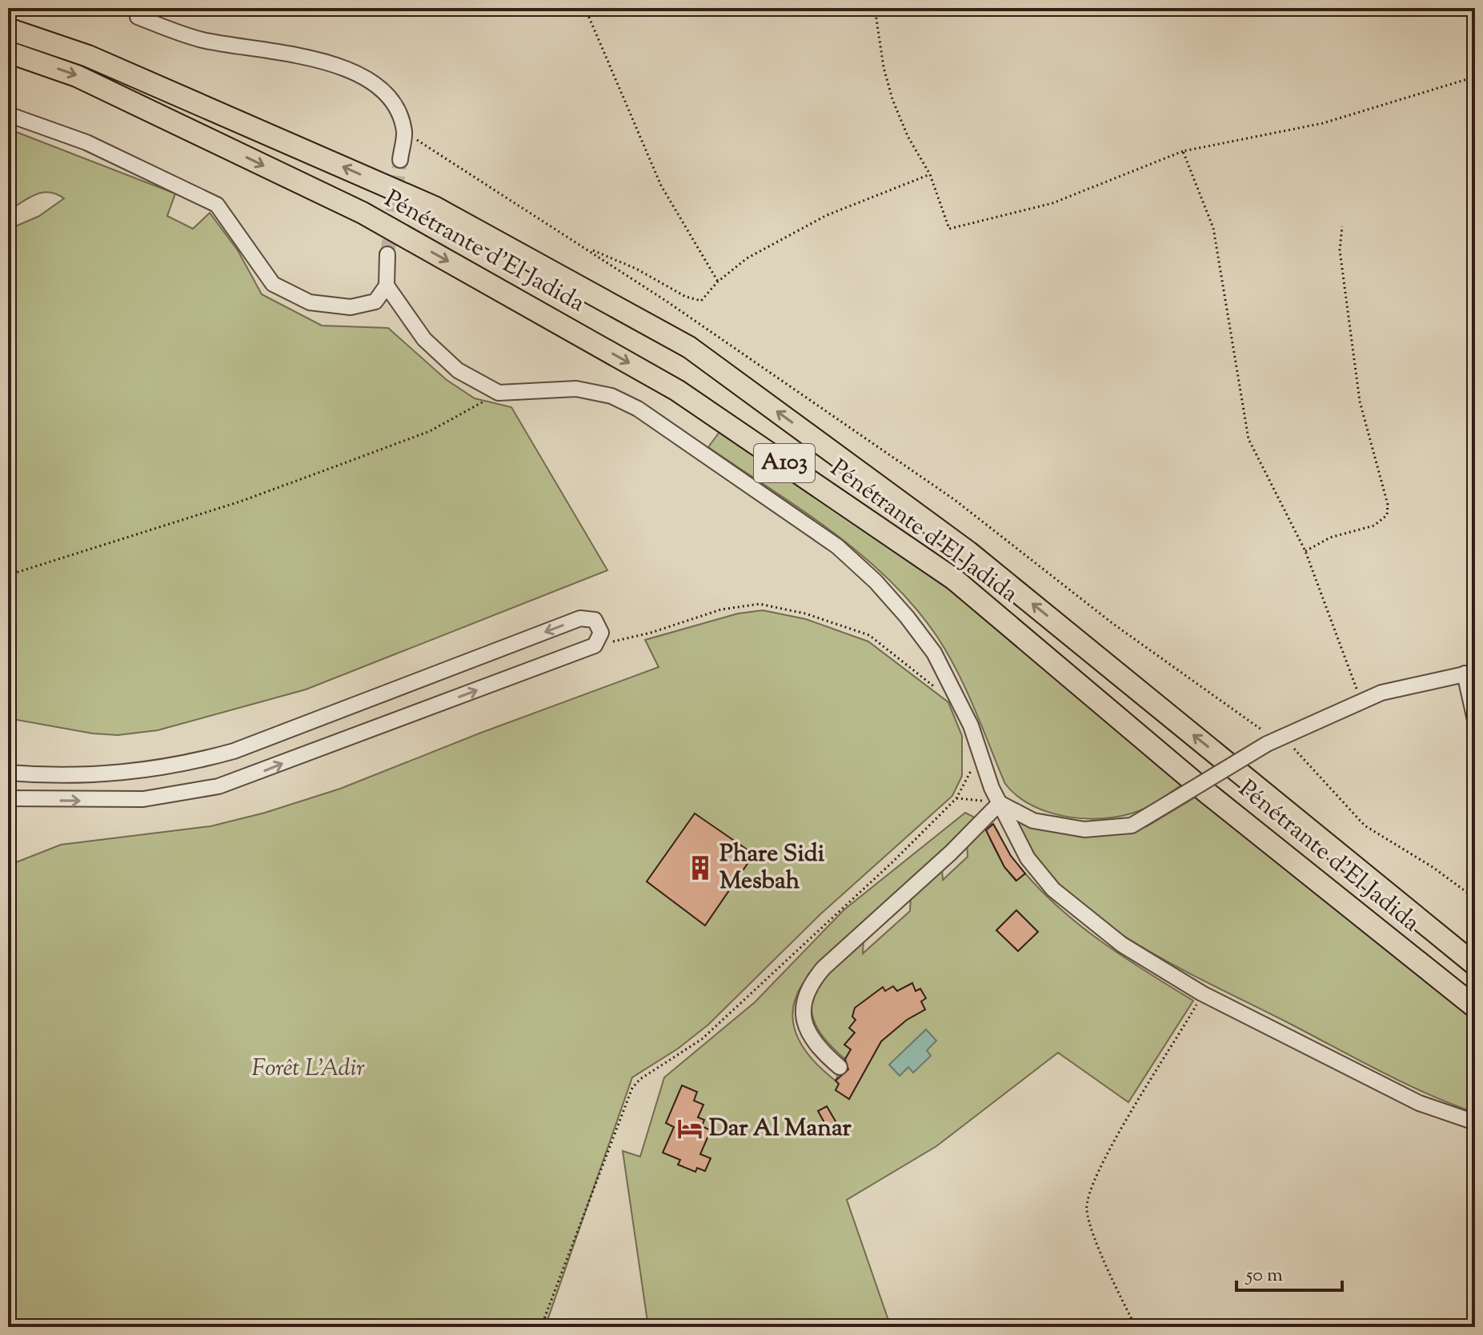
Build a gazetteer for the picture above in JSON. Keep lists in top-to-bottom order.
{
  "streets": {
    "highway": ["Pénétrante d'El Jadida", "A103"]
  },
  "parks": ["Forêt L'Adir"],
  "places": {
    "building": ["Phare Sidi Mesbah"],
    "hotel": ["Dar Al Manar"]
  },
  "scale_bar": "50 m"
}
